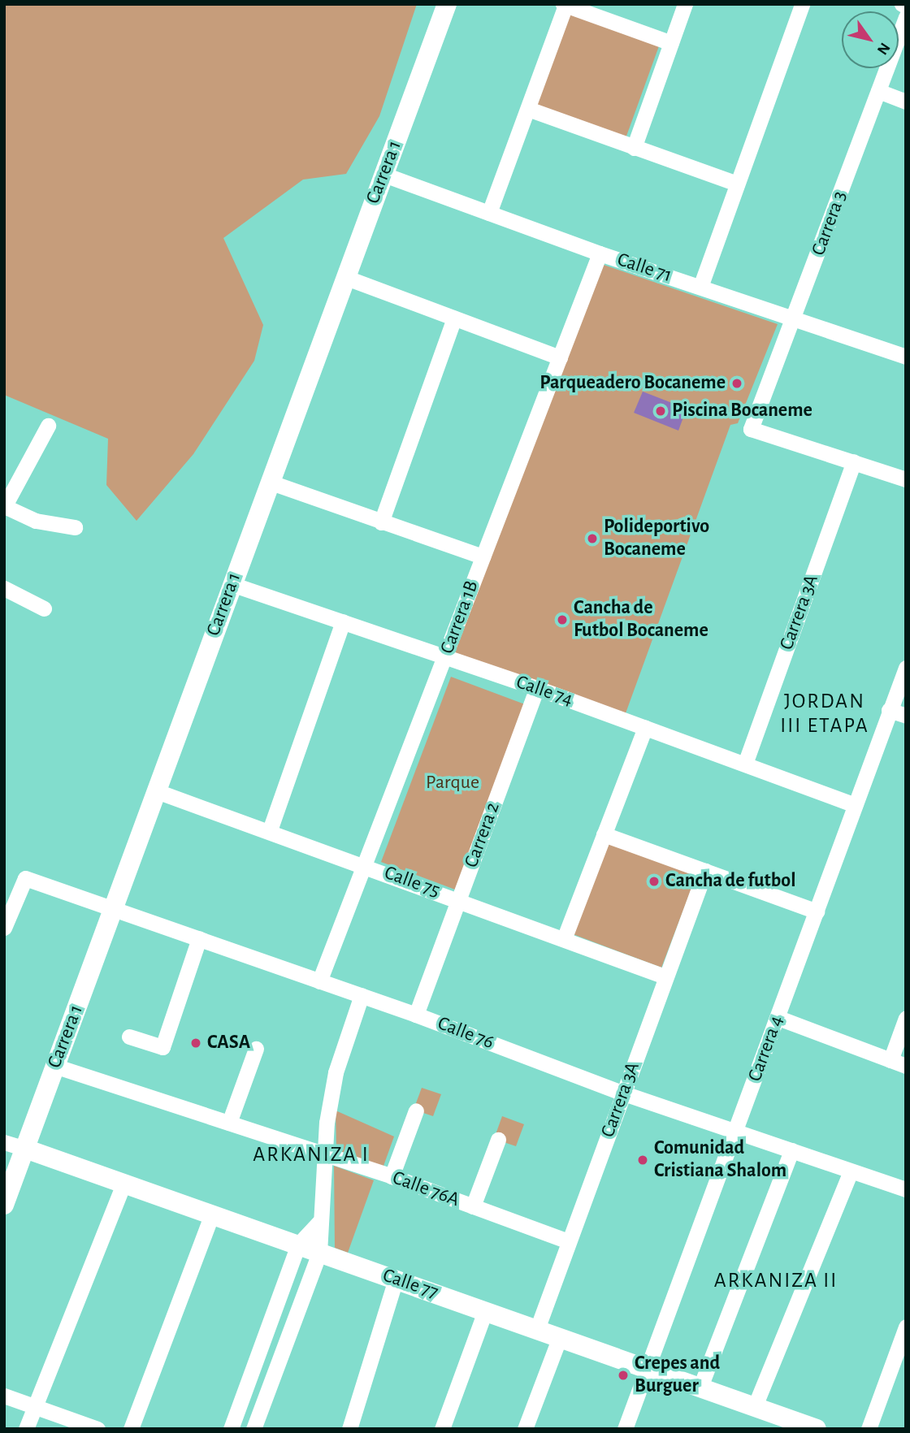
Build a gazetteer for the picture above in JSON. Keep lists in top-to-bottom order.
{
  "streets": {
    "street": [
      "Carrera 1",
      "Carrera 3",
      "Calle 71",
      "Carrera 3A",
      "Carrera 1B",
      "Calle 74",
      "Carrera 2",
      "Calle 75",
      "Calle 76",
      "Carrera 4",
      "Calle 76A",
      "Calle 77"
    ]
  },
  "crossings": [
    ["Carrera 1", "Calle 71"],
    ["Carrera 1", "Calle 74"],
    ["Carrera 1", "Calle 75"],
    ["Carrera 1", "Calle 76"],
    ["Carrera 1", "Calle 76A"],
    ["Carrera 1", "Calle 77"],
    ["Carrera 3", "Calle 71"],
    ["Carrera 3", "Carrera 3A"],
    ["Calle 71", "Carrera 1B"],
    ["Carrera 3A", "Calle 74"],
    ["Carrera 3A", "Calle 75"],
    ["Carrera 3A", "Calle 76"],
    ["Carrera 3A", "Calle 76A"],
    ["Carrera 3A", "Calle 77"],
    ["Carrera 1B", "Calle 74"],
    ["Carrera 1B", "Calle 75"],
    ["Carrera 1B", "Calle 76"],
    ["Calle 74", "Carrera 2"],
    ["Calle 74", "Carrera 4"],
    ["Carrera 2", "Calle 75"],
    ["Carrera 2", "Calle 76"],
    ["Calle 76", "Carrera 4"],
    ["Carrera 4", "Calle 77"]
  ],
  "districts": ["JORDAN III ETAPA", "ARKANIZA I", "ARKANIZA II"],
  "parks": ["Parque"],
  "places": [
    "Parqueadero Bocaneme",
    "Piscina Bocaneme",
    "Polideportivo Bocaneme",
    "Cancha de Futbol Bocaneme",
    "Cancha de futbol",
    "CASA",
    "Comunidad Cristiana Shalom",
    "Crepes and Burguer"
  ],
  "north": "bottom right"
}
